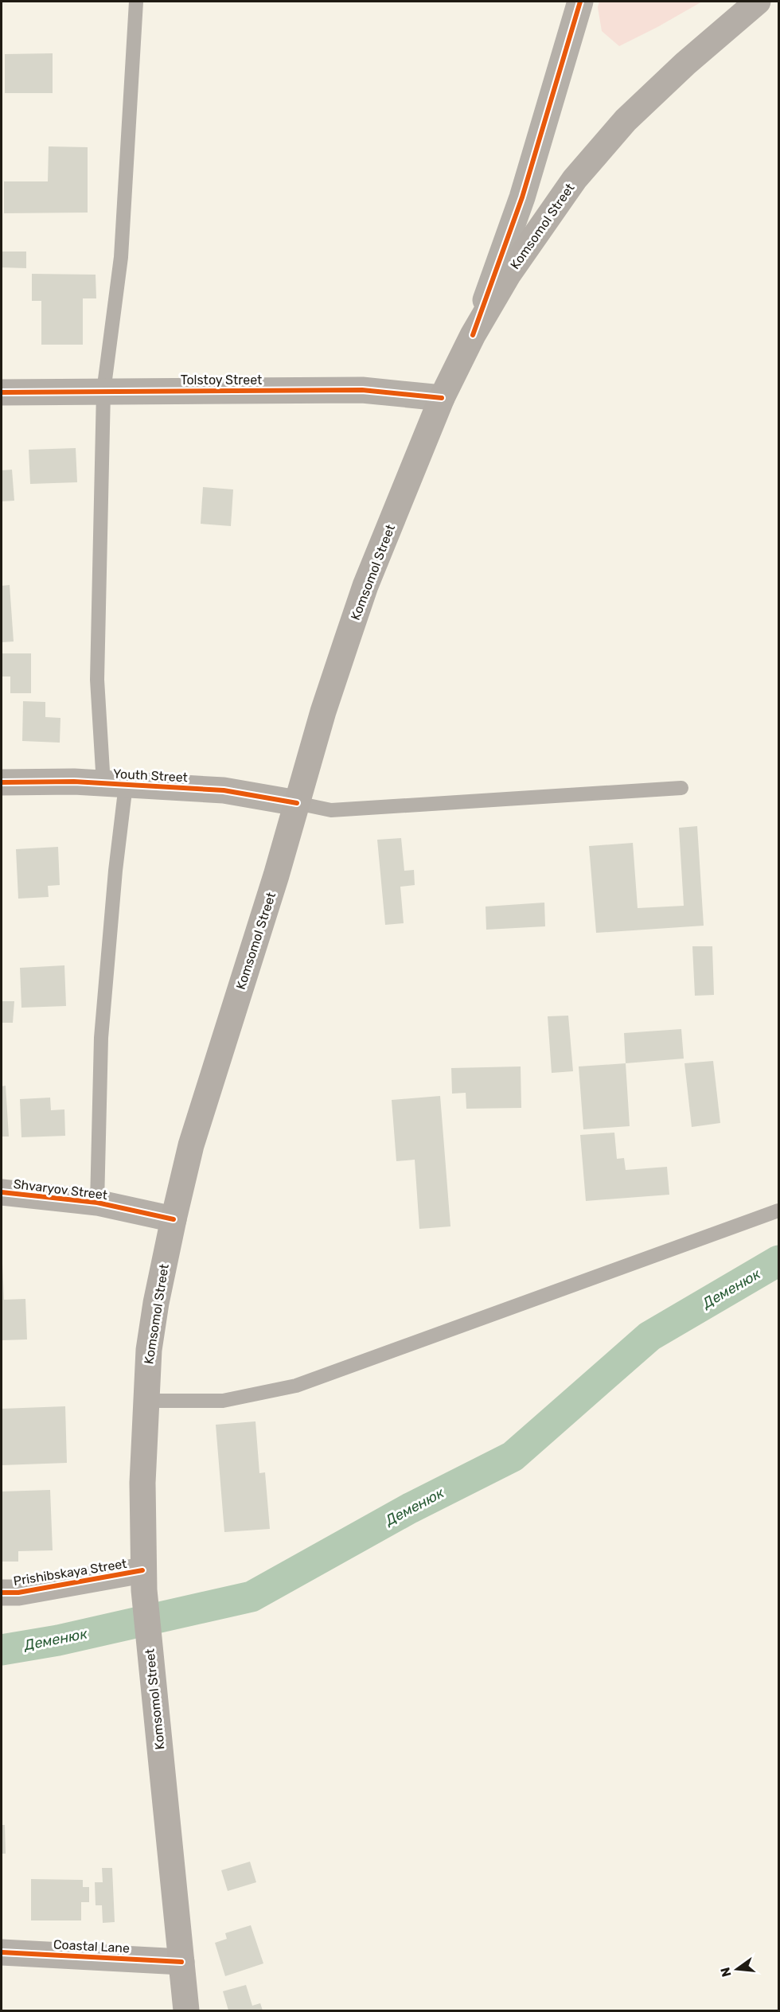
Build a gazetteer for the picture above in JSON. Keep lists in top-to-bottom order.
{
  "streets": {
    "main road": ["Komsomol Street"],
    "street": [
      "Tolstoy Street",
      "Youth Street",
      "Shvaryov Street",
      "Prishibskaya Street",
      "Coastal Lane"
    ]
  },
  "crossings": [
    ["Komsomol Street", "Tolstoy Street"],
    ["Komsomol Street", "Youth Street"],
    ["Komsomol Street", "Shvaryov Street"],
    ["Komsomol Street", "Prishibskaya Street"],
    ["Komsomol Street", "Coastal Lane"]
  ],
  "water": ["Деменюк"],
  "north": "left"
}
